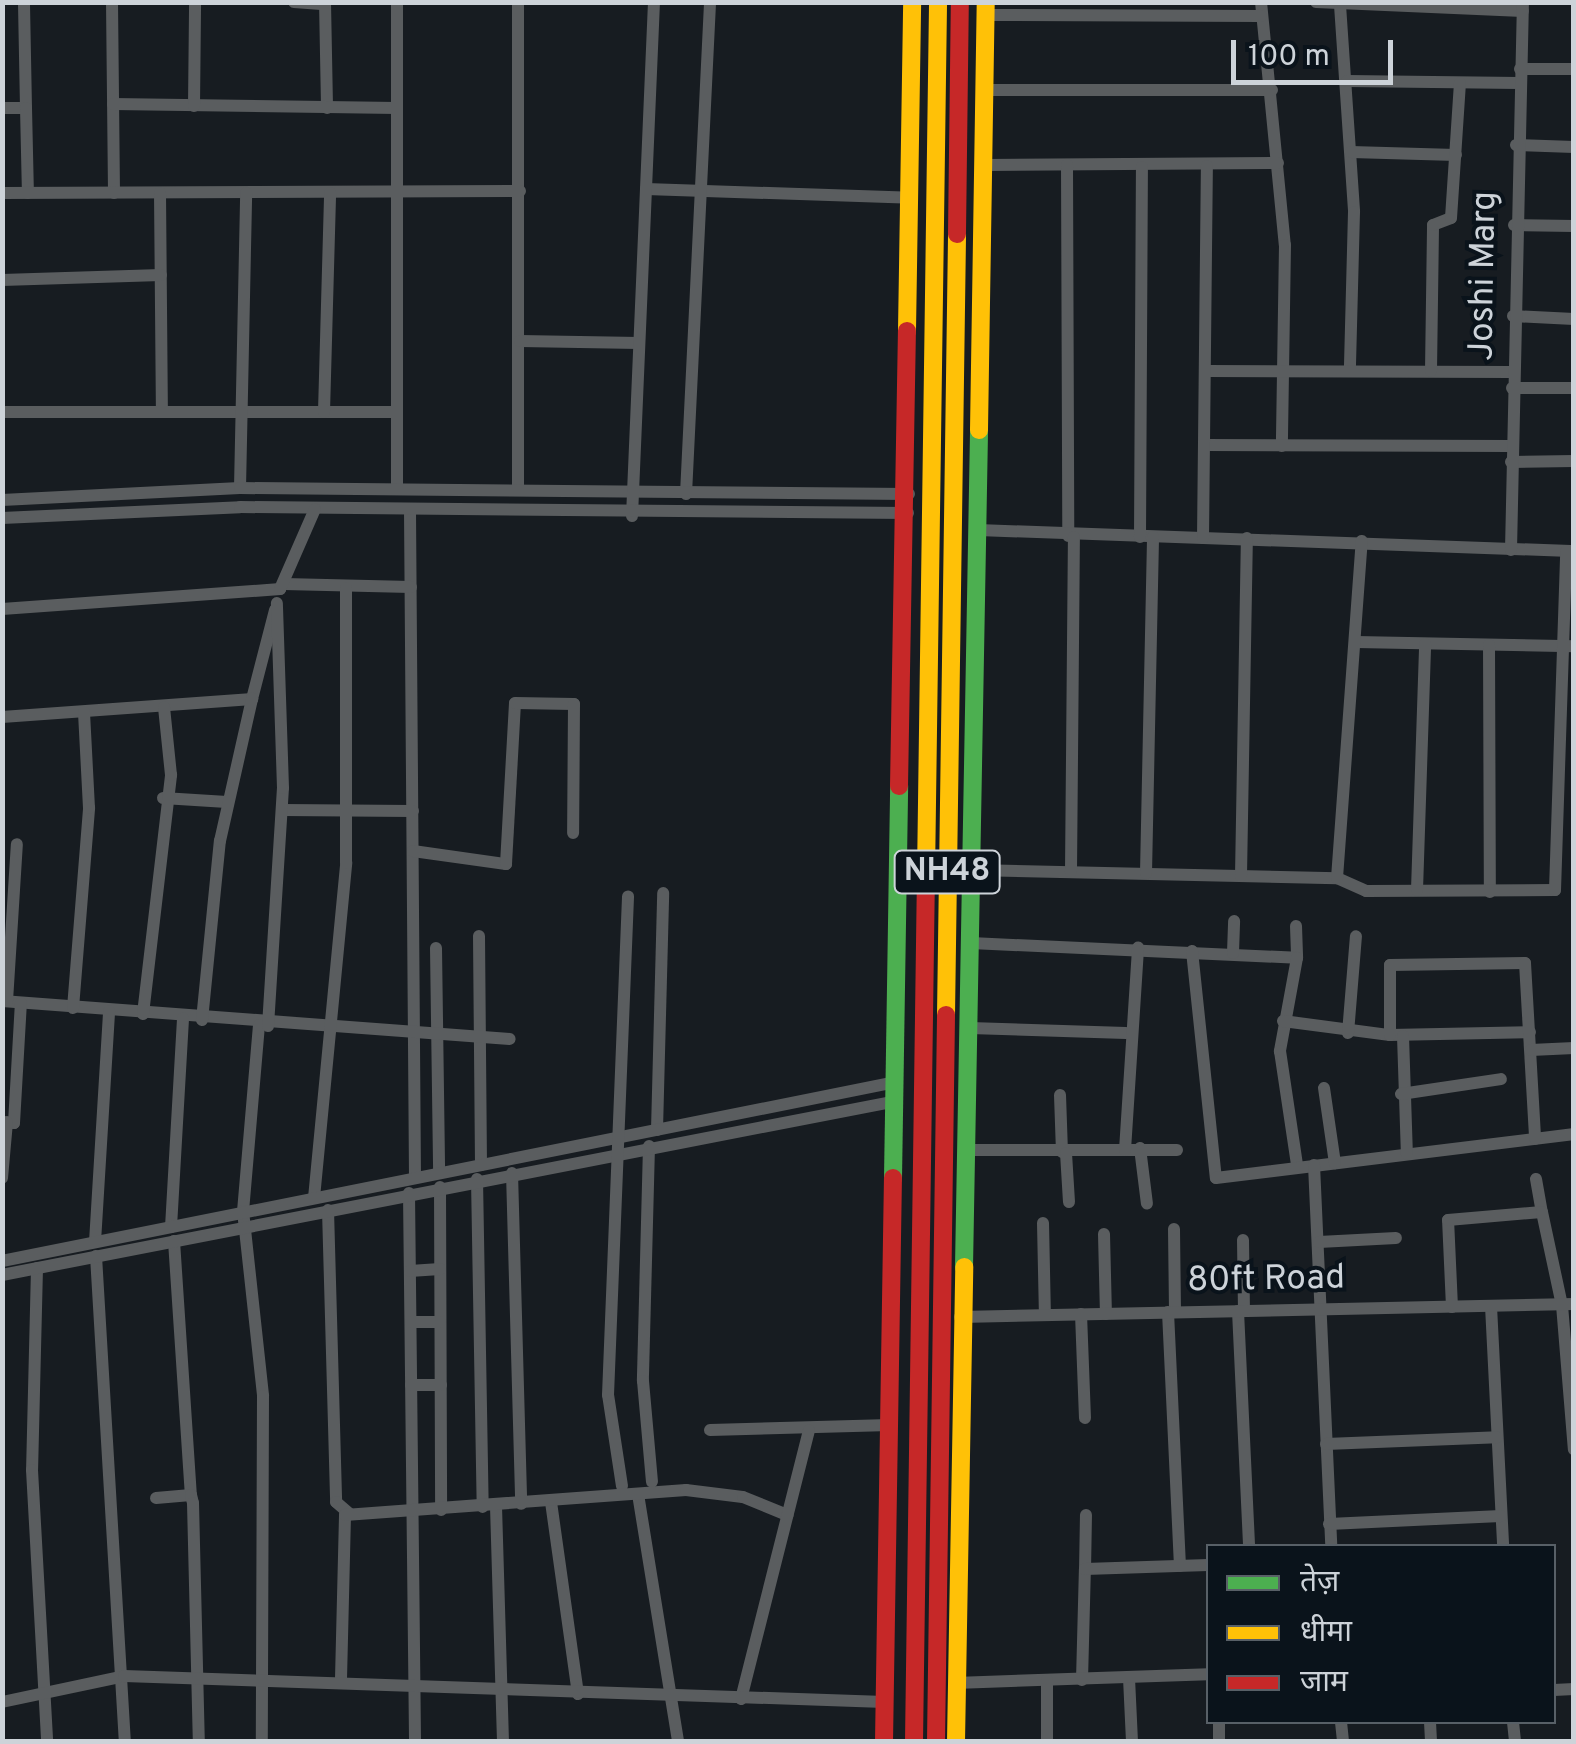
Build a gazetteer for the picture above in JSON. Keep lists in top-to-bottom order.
{
  "streets": {
    "main road": ["NH48"],
    "street": ["Joshi Marg", "80ft Road"]
  },
  "legend": ["तेज़", "धीमा", "जाम"],
  "scale_bar": "100 m"
}
